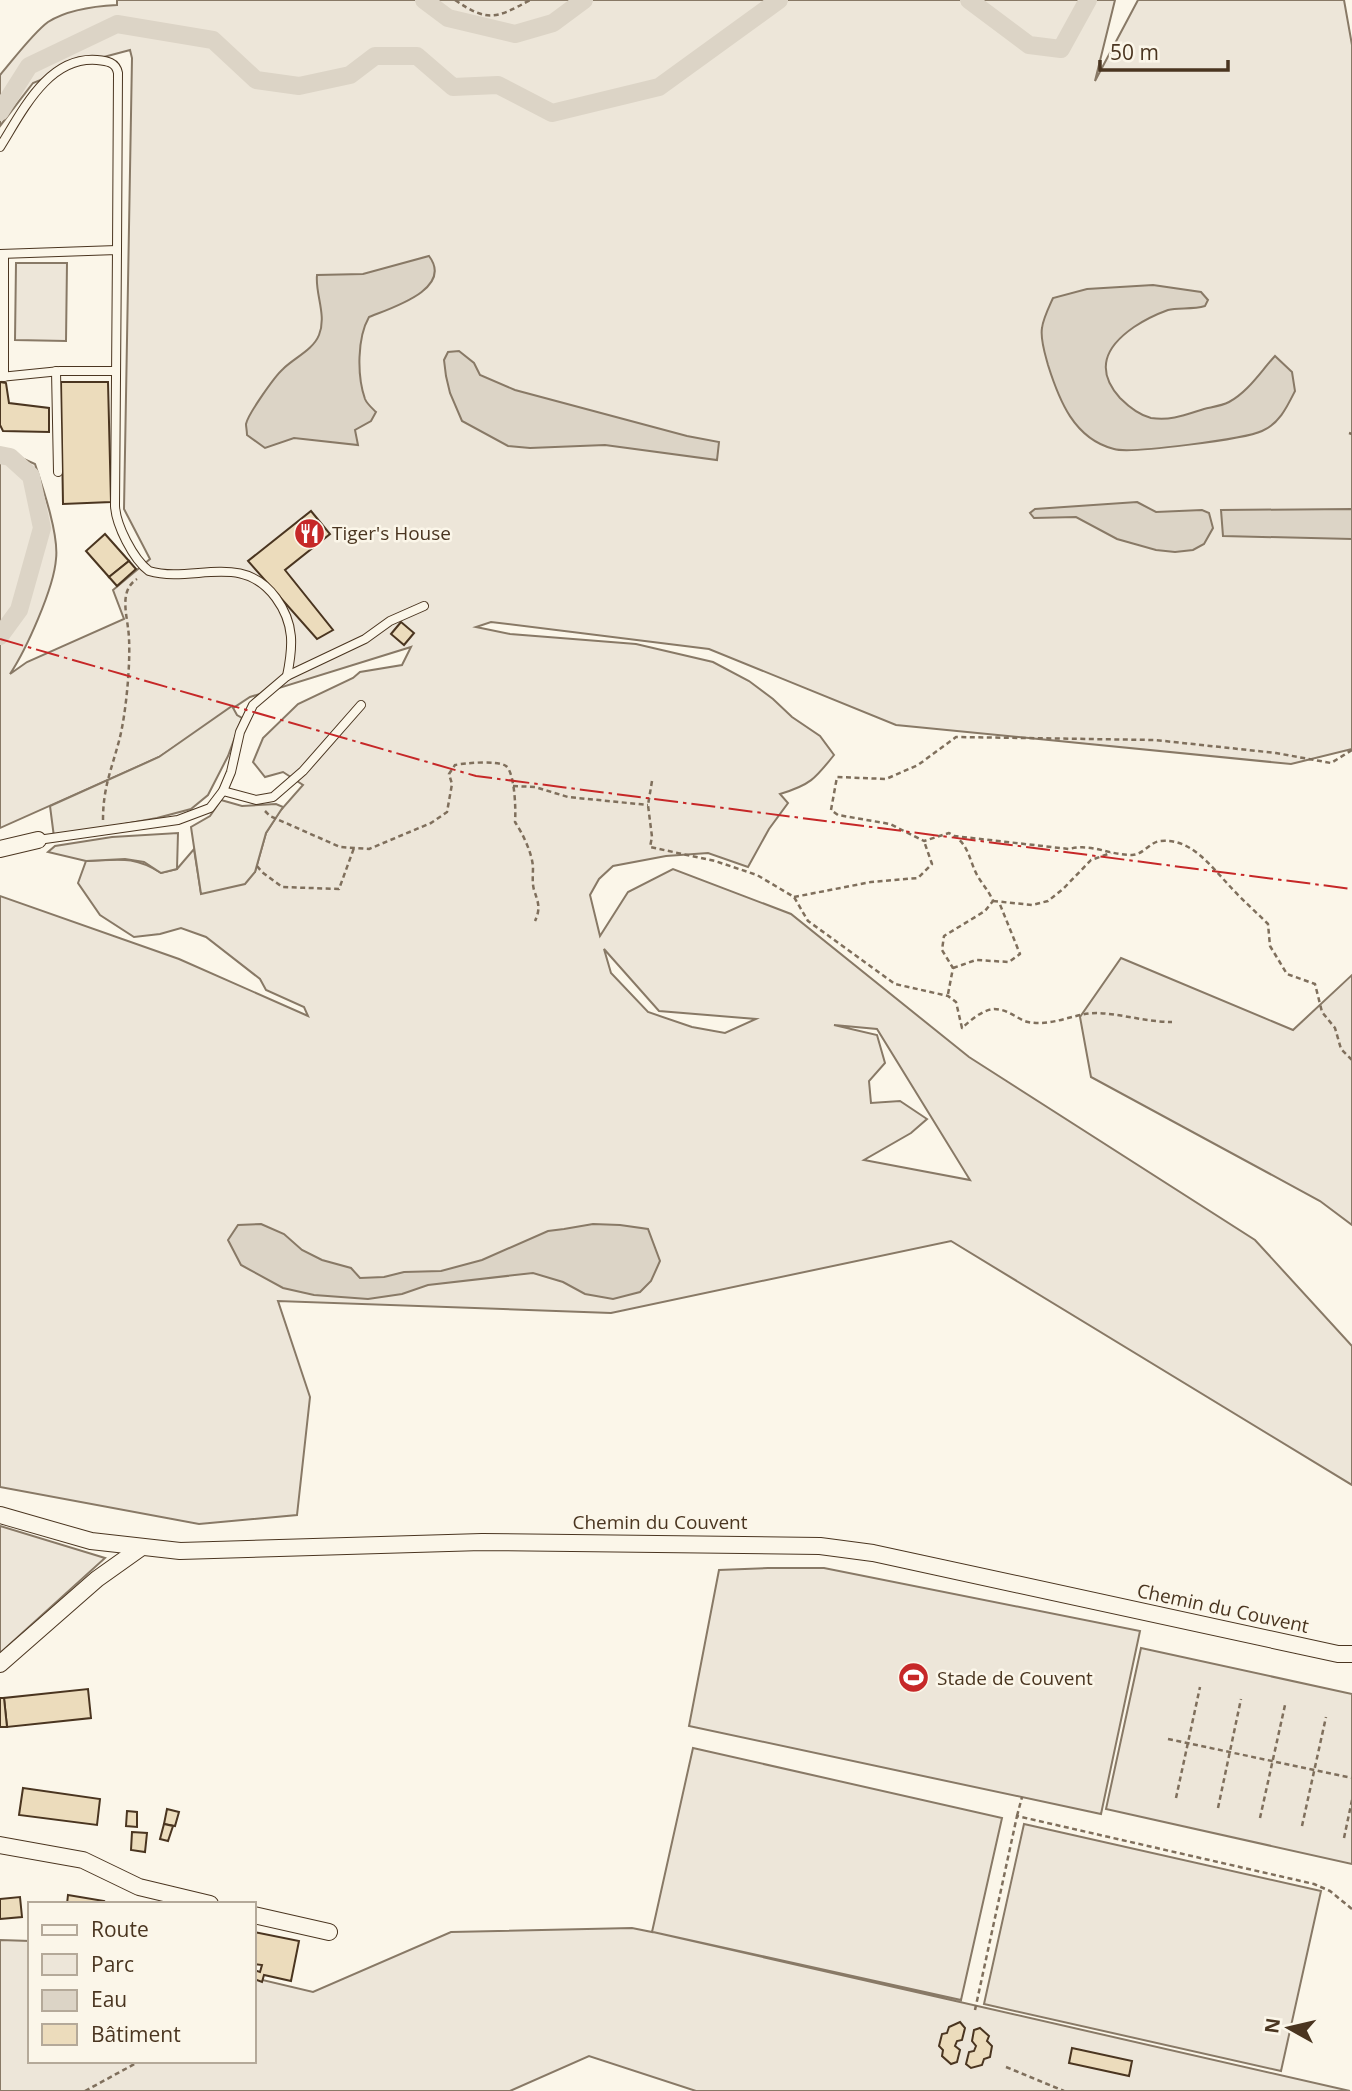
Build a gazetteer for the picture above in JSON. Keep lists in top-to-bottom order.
{
  "streets": {
    "street": ["Chemin du Couvent"]
  },
  "places": {
    "restaurant": ["Tiger's House"],
    "sports": ["Stade de Couvent"]
  },
  "legend": [
    "Route",
    "Parc",
    "Eau",
    "Bâtiment"
  ],
  "scale_bar": "50 m",
  "north": "left"
}
